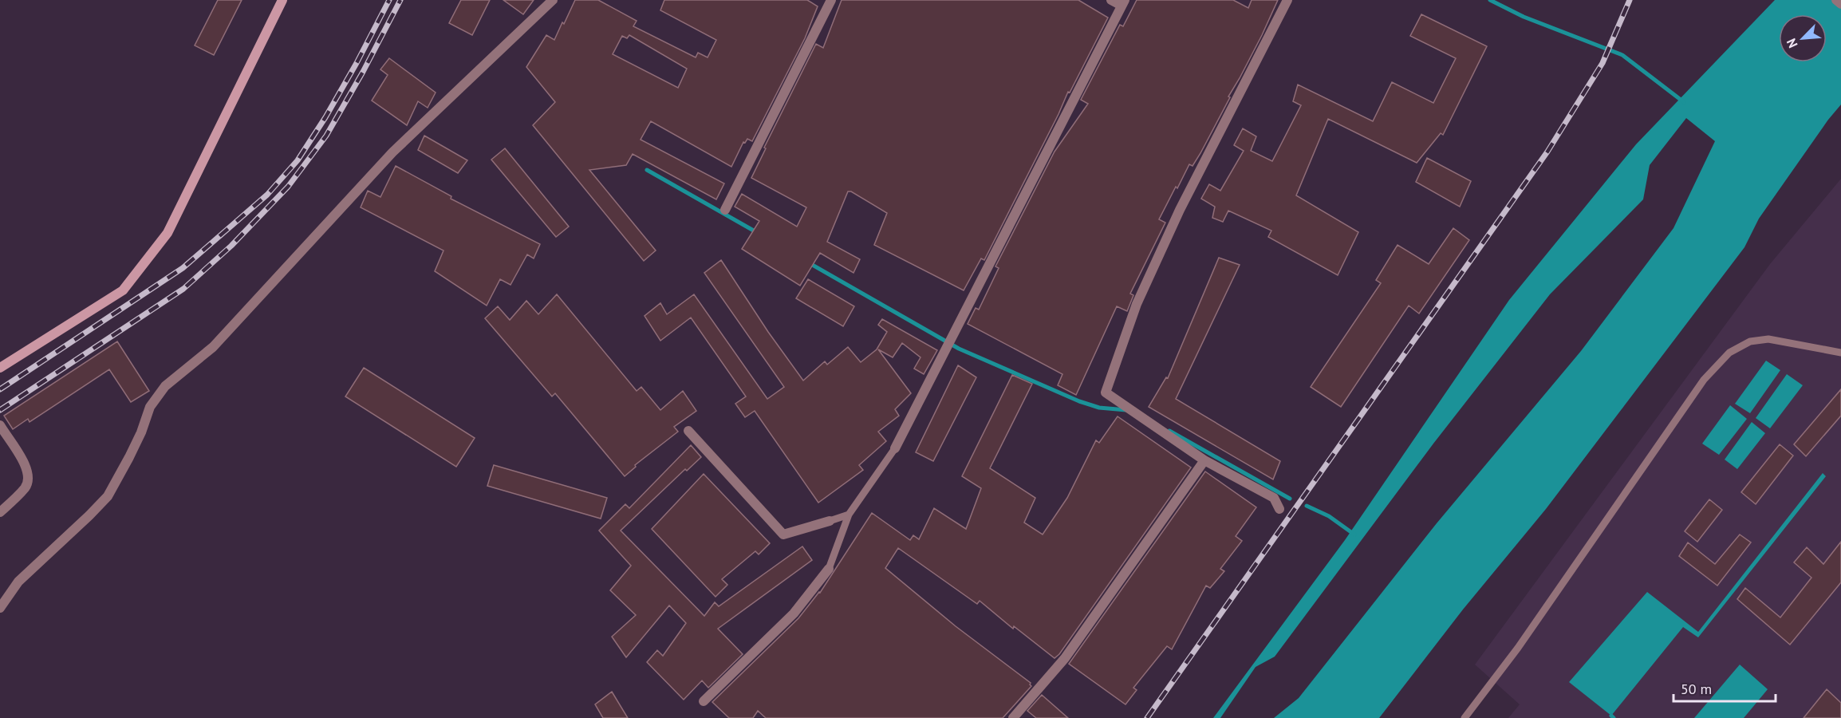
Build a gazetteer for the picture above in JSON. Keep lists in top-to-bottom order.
{
  "scale_bar": "50 m",
  "north": "bottom left"
}
